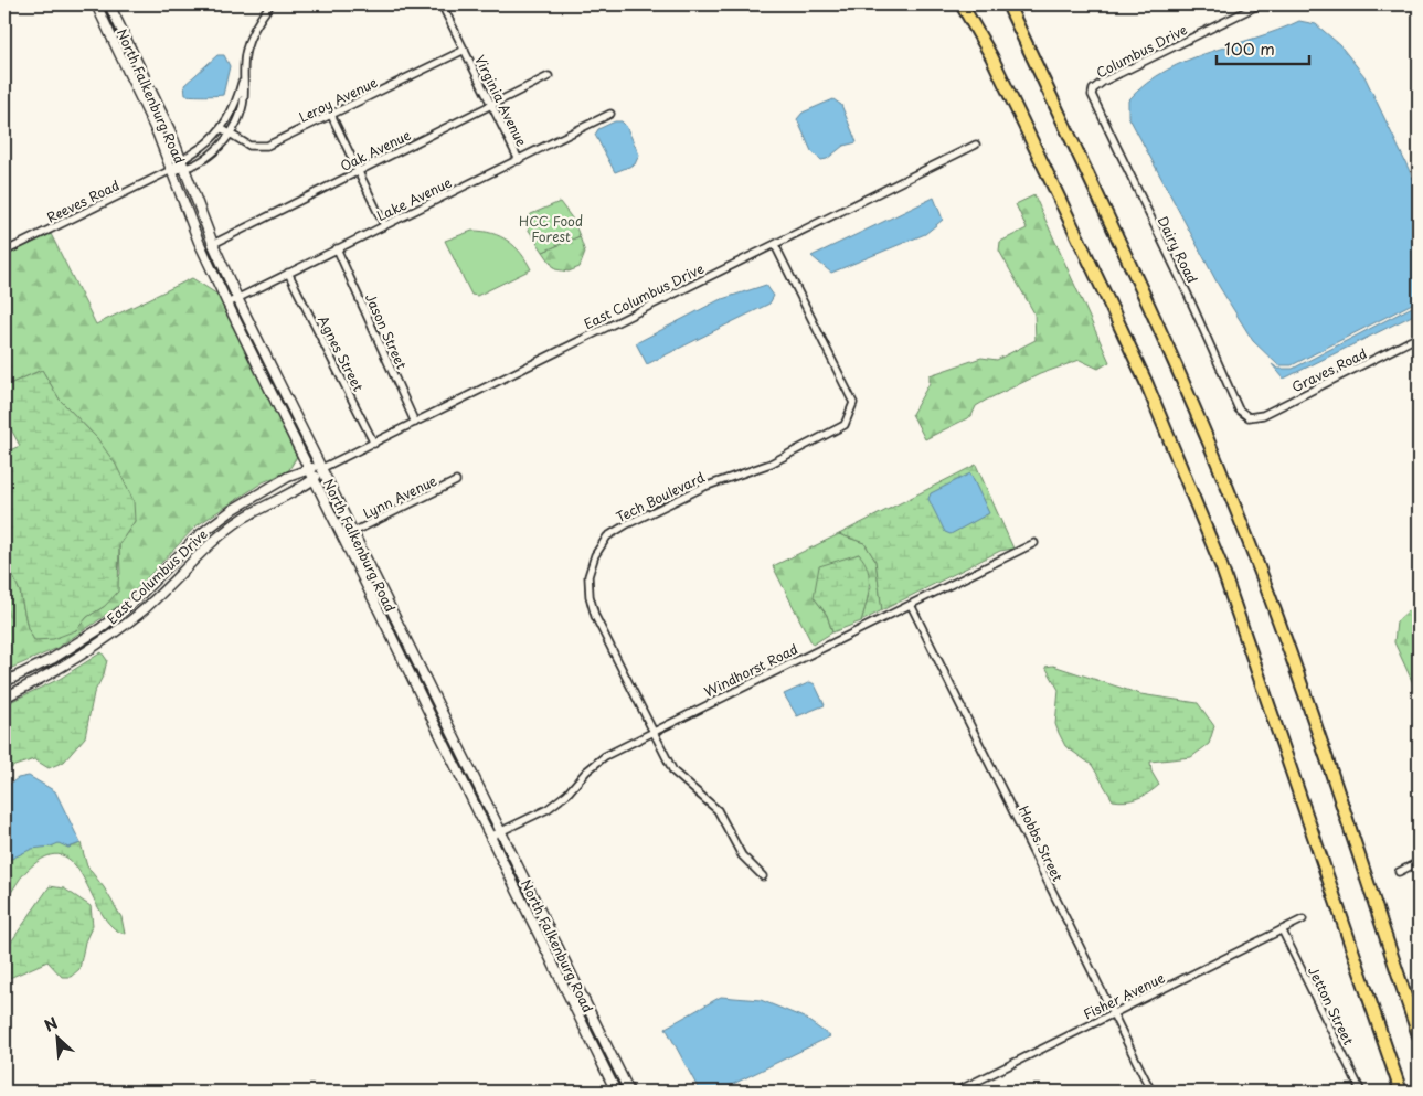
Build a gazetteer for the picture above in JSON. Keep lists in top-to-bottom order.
{
  "streets": {
    "street": [
      "Columbus Drive",
      "North Falkenburg Road",
      "Leroy Avenue",
      "Virginia Avenue",
      "Oak Avenue",
      "Lake Avenue",
      "Reeves Road",
      "Dairy Road",
      "East Columbus Drive",
      "Jason Street",
      "Agnes Street",
      "Graves Road",
      "Lynn Avenue",
      "Tech Boulevard",
      "Windhorst Road",
      "Hobbs Street",
      "Fisher Avenue",
      "Jetton Street"
    ]
  },
  "crossings": [
    ["Columbus Drive", "Dairy Road"],
    ["North Falkenburg Road", "Oak Avenue"],
    ["North Falkenburg Road", "Lake Avenue"],
    ["North Falkenburg Road", "Reeves Road"],
    ["North Falkenburg Road", "East Columbus Drive"],
    ["North Falkenburg Road", "Lynn Avenue"],
    ["North Falkenburg Road", "Windhorst Road"],
    ["Leroy Avenue", "Virginia Avenue"],
    ["Virginia Avenue", "Oak Avenue"],
    ["Virginia Avenue", "Lake Avenue"],
    ["Lake Avenue", "Jason Street"],
    ["Lake Avenue", "Agnes Street"],
    ["Dairy Road", "Graves Road"],
    ["East Columbus Drive", "Jason Street"],
    ["East Columbus Drive", "Agnes Street"],
    ["East Columbus Drive", "Tech Boulevard"],
    ["Tech Boulevard", "Windhorst Road"],
    ["Windhorst Road", "Hobbs Street"],
    ["Hobbs Street", "Fisher Avenue"],
    ["Fisher Avenue", "Jetton Street"]
  ],
  "parks": ["HCC Food Forest"],
  "scale_bar": "100 m",
  "north": "top left"
}
